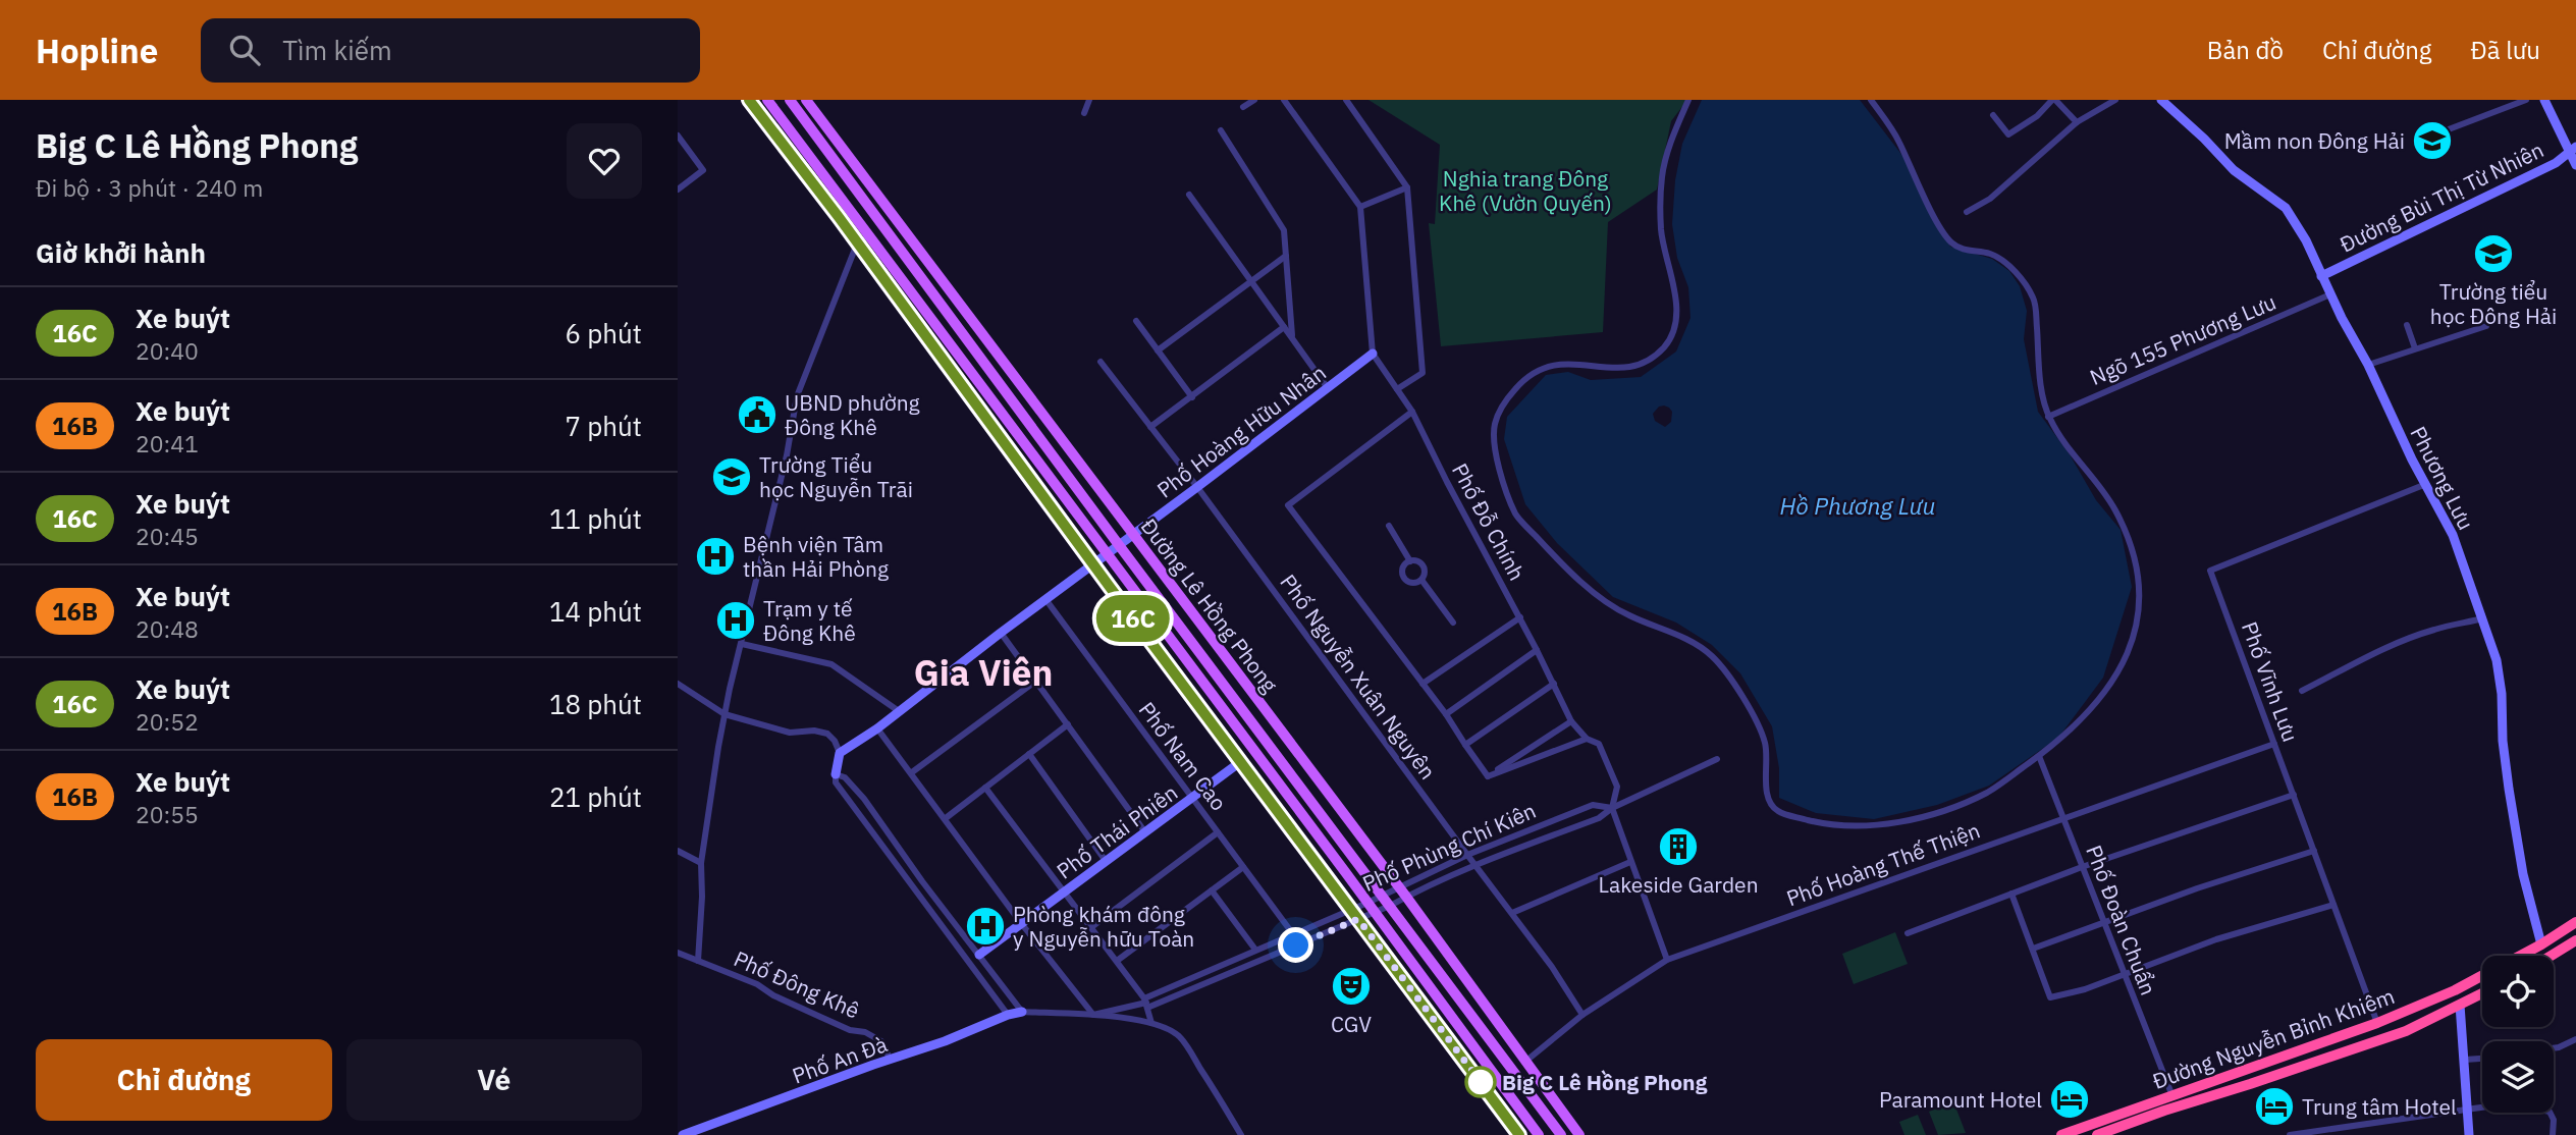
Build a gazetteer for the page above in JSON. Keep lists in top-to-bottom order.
{
  "streets": {
    "highway": ["Đường Nguyễn Bỉnh Khiêm"],
    "main road": ["Đường Lê Hồng Phong"],
    "street": [
      "Đường Bùi Thị Từ Nhiên",
      "Ngõ 155 Phương Lưu",
      "Phố Hoàng Hữu Nhân",
      "Phương Lưu",
      "Phố Đỗ Chính",
      "Phố Nguyễn Xuân Nguyên",
      "Phố Vĩnh Lưu",
      "Phố Nam Cao",
      "Phố Thái Phiên",
      "Phố Phùng Chí Kiên",
      "Phố Hoàng Thế Thiện",
      "Phố Đoàn Chuẩn",
      "Phố Đông Khê",
      "Phố An Đà"
    ]
  },
  "crossings": [
    ["Đường Bùi Thị Từ Nhiên", "Phương Lưu"],
    ["Ngõ 155 Phương Lưu", "Phương Lưu"],
    ["Phố Hoàng Hữu Nhân", "Phố Đỗ Chính"],
    ["Phố Hoàng Hữu Nhân", "Đường Lê Hồng Phong"],
    ["Phố Hoàng Hữu Nhân", "Phố Nguyễn Xuân Nguyên"],
    ["Phố Hoàng Hữu Nhân", "Phố Nam Cao"],
    ["Phương Lưu", "Phố Vĩnh Lưu"],
    ["Phương Lưu", "Đường Nguyễn Bỉnh Khiêm"],
    ["Phố Đỗ Chính", "Phố Phùng Chí Kiên"],
    ["Phố Đỗ Chính", "Phố Hoàng Thế Thiện"],
    ["Đường Lê Hồng Phong", "Phố Phùng Chí Kiên"],
    ["Đường Lê Hồng Phong", "Phố Hoàng Thế Thiện"],
    ["Phố Nguyễn Xuân Nguyên", "Phố Phùng Chí Kiên"],
    ["Phố Nguyễn Xuân Nguyên", "Phố Hoàng Thế Thiện"],
    ["Phố Vĩnh Lưu", "Phố Hoàng Thế Thiện"],
    ["Phố Vĩnh Lưu", "Đường Nguyễn Bỉnh Khiêm"],
    ["Phố Nam Cao", "Phố Thái Phiên"],
    ["Phố Nam Cao", "Phố Phùng Chí Kiên"],
    ["Phố Hoàng Thế Thiện", "Phố Đoàn Chuẩn"],
    ["Phố Đoàn Chuẩn", "Đường Nguyễn Bỉnh Khiêm"],
    ["Phố Đông Khê", "Phố An Đà"]
  ],
  "districts": ["Gia Viên"],
  "water": ["Hồ Phương Lưu"],
  "parks": ["Nghia trang Đông Khê (Vườn Quyến)"],
  "places": {
    "school or university": ["Mầm non Đông Hải", "Trường tiểu học Đông Hải", "Trường Tiểu học Nguyễn Trãi"],
    "public building": ["UBND phường Đông Khê"],
    "hospital": ["Bệnh viện Tâm thần Hải Phòng", "Trạm y tế Đông Khê", "Phòng khám đông y Nguyễn hữu Toàn"],
    "building": ["Lakeside Garden"],
    "theatre": ["CGV"],
    "other": ["Big C Lê Hồng Phong"],
    "hotel": ["Paramount Hotel", "Trung tâm Hotel"]
  },
  "lines": ["bus line 16C"],
  "page": {
    "header": "Hopline",
    "search": "Tìm kiếm",
    "nav": ["Bản đồ", "Chỉ đường", "Đã lưu"],
    "heading": [
      ["Big C Lê Hồng Phong", "Đi bộ · 3 phút · 240 m"],
      "Giờ khởi hành"
    ],
    "on_map": "16C",
    "list": [
      {
        "mark": "16C",
        "name": "Xe buýt",
        "note": "20:40",
        "value": "6 phút"
      },
      {
        "mark": "16B",
        "name": "Xe buýt",
        "note": "20:41",
        "value": "7 phút"
      },
      {
        "mark": "16C",
        "name": "Xe buýt",
        "note": "20:45",
        "value": "11 phút"
      },
      {
        "mark": "16B",
        "name": "Xe buýt",
        "note": "20:48",
        "value": "14 phút"
      },
      {
        "mark": "16C",
        "name": "Xe buýt",
        "note": "20:52",
        "value": "18 phút"
      },
      {
        "mark": "16B",
        "name": "Xe buýt",
        "note": "20:55",
        "value": "21 phút"
      }
    ],
    "buttons": ["Chỉ đường", "Vé"]
  }
}
